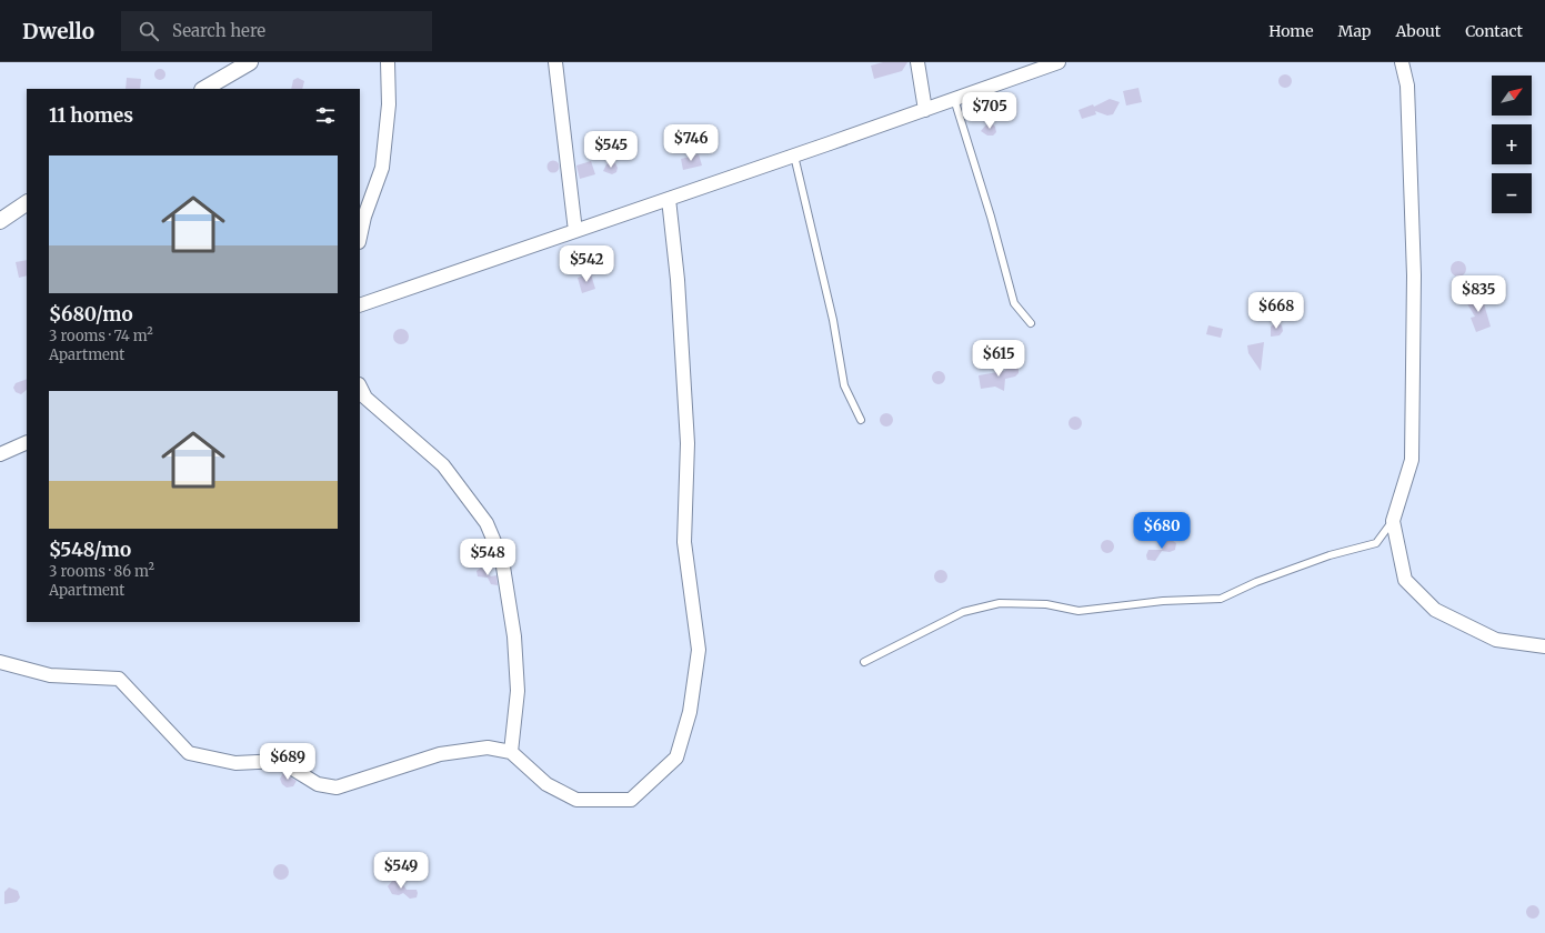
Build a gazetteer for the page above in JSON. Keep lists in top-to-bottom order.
{
  "north": "top right",
  "page": {
    "header": "Dwello",
    "search": "Search here",
    "nav": [
      "Home",
      "Map",
      "About",
      "Contact"
    ],
    "map_buttons": ["+", "−"],
    "heading": "11 homes",
    "price": [
      "$705",
      "$746",
      "$545",
      "$542",
      "$835",
      "$668",
      "$615",
      "$680",
      "$548",
      "$689",
      "$549"
    ],
    "list": [
      {
        "name": "$680/mo",
        "note": "3 rooms · 74 m² · Apartment"
      },
      {
        "name": "$548/mo",
        "note": "3 rooms · 86 m² · Apartment"
      }
    ]
  }
}
